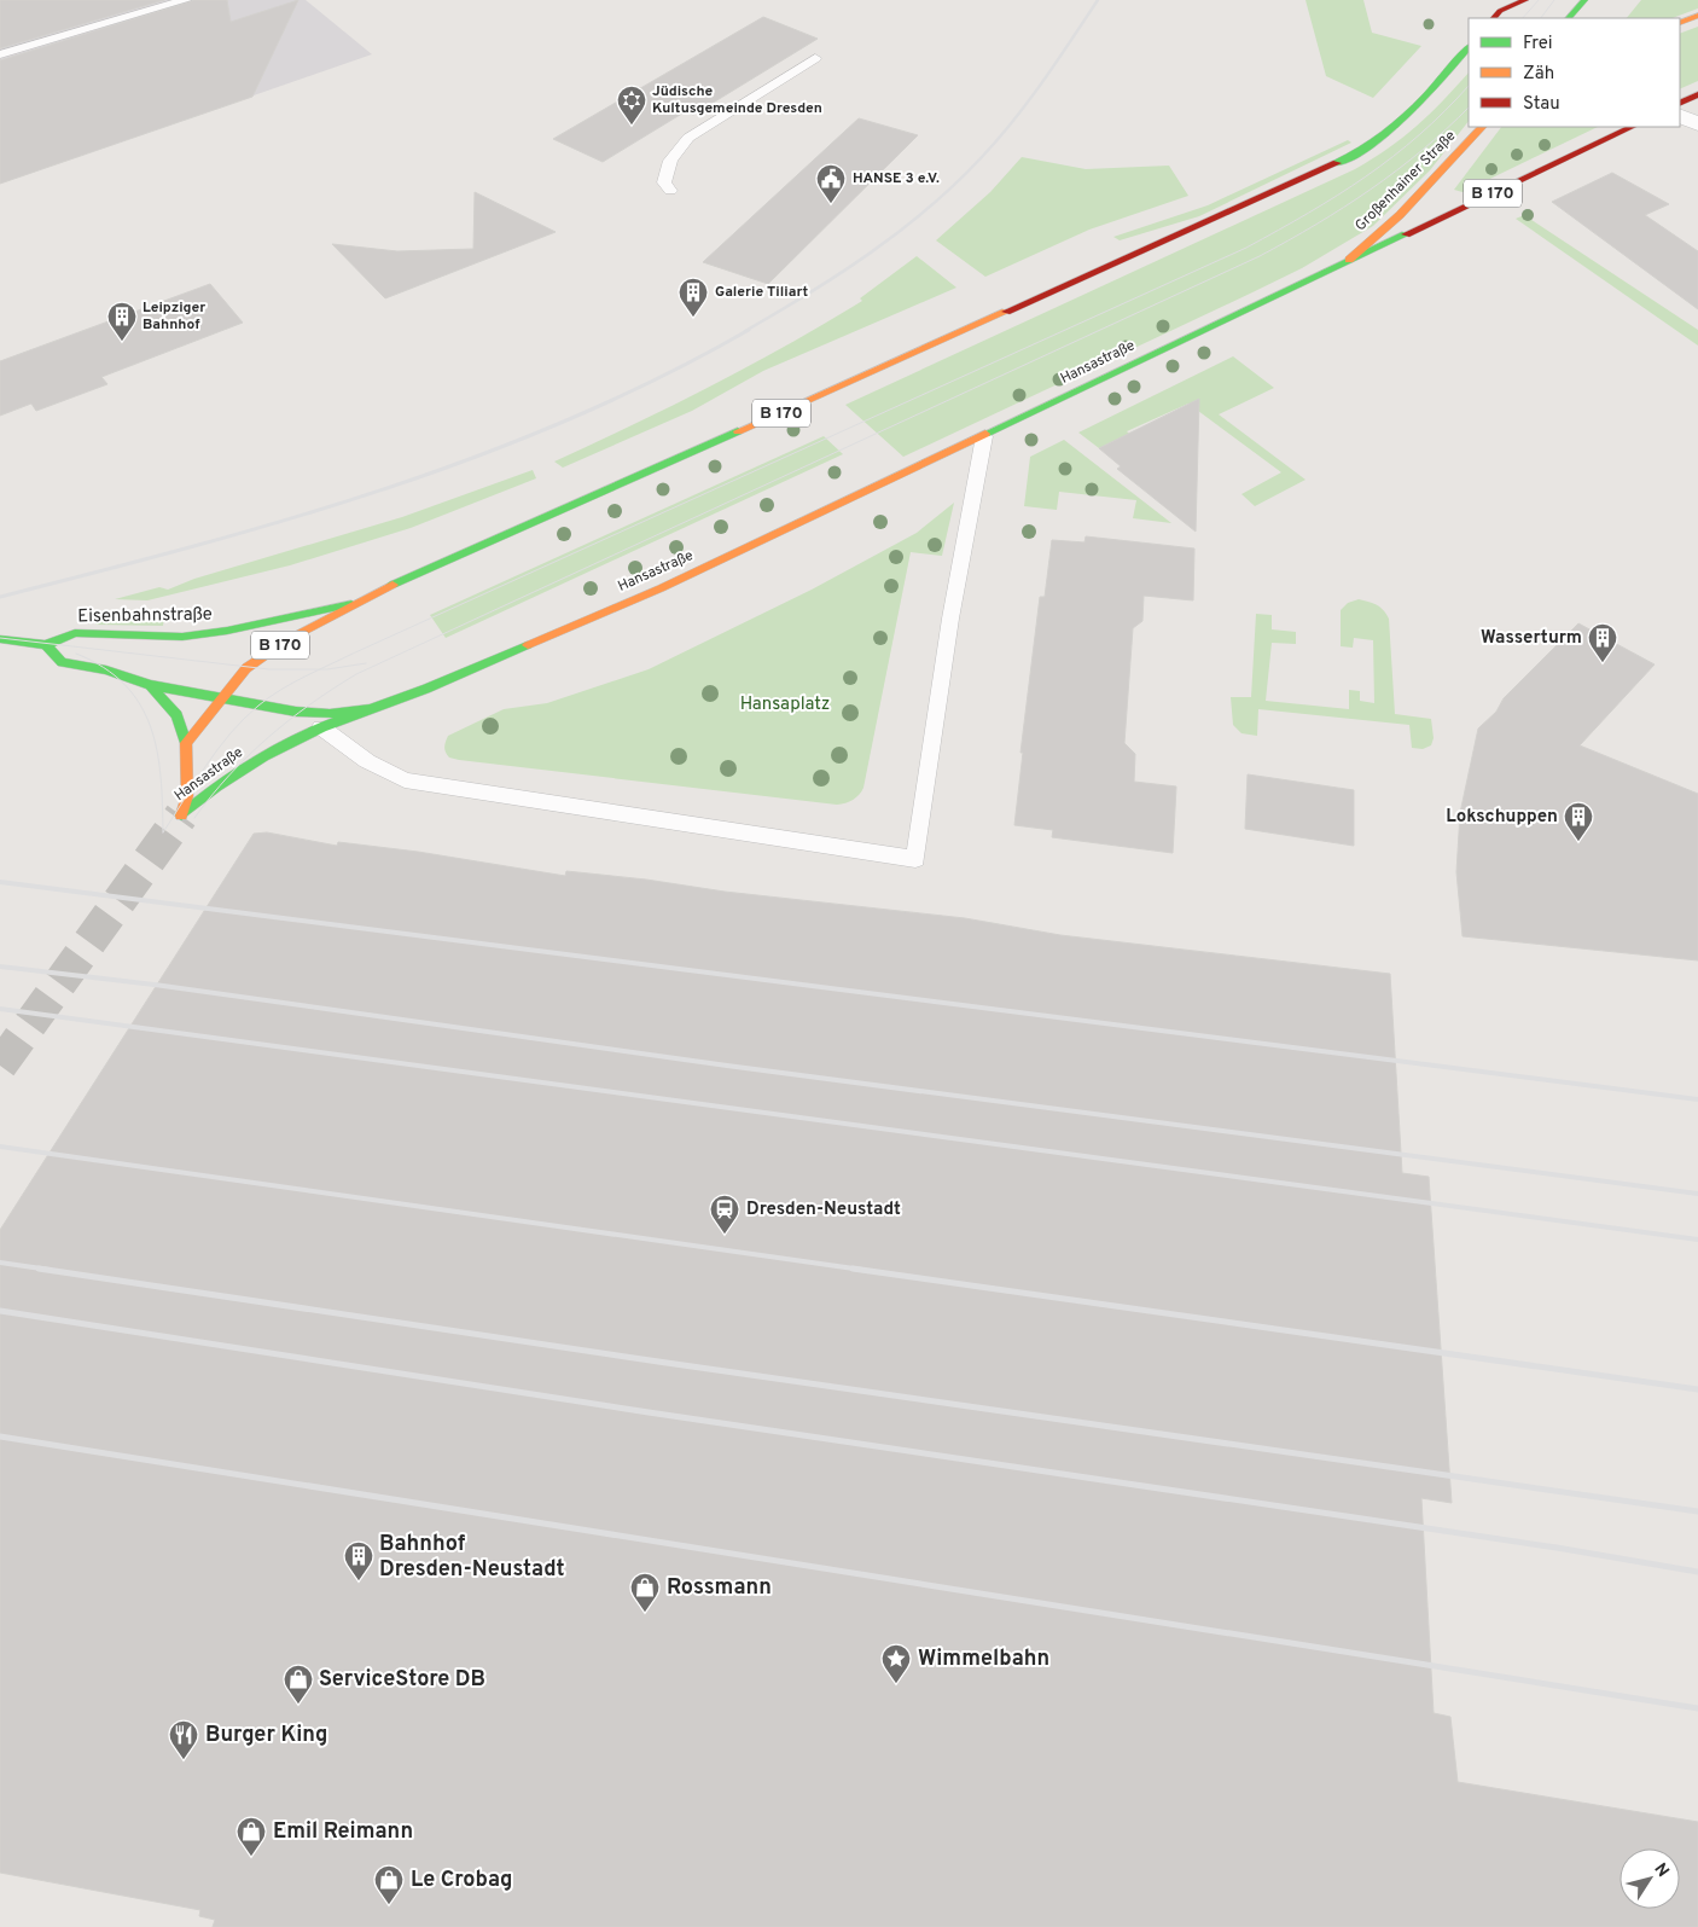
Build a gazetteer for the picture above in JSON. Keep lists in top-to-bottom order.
{
  "streets": {
    "main road": [
      "Großenhainer Straße",
      "B 170",
      "Hansastraße",
      "Eisenbahnstraße"
    ]
  },
  "crossings": [
    ["Großenhainer Straße", "Hansastraße"],
    ["B 170", "Hansastraße"],
    ["B 170", "Eisenbahnstraße"]
  ],
  "parks": ["Hansaplatz"],
  "places": {
    "synagogue": ["Jüdische Kultusgemeinde Dresden"],
    "public building": ["HANSE 3 e.V."],
    "building": [
      "Galerie Tiliart",
      "Leipziger Bahnhof",
      "Wasserturm",
      "Lokschuppen",
      "Bahnhof Dresden-Neustadt"
    ],
    "station": ["Dresden-Neustadt"],
    "shop": [
      "Rossmann",
      "ServiceStore DB",
      "Emil Reimann",
      "Le Crobag"
    ],
    "place": ["Wimmelbahn"],
    "restaurant": ["Burger King"]
  },
  "legend": ["Frei", "Zäh", "Stau"],
  "north": "top right"
}
